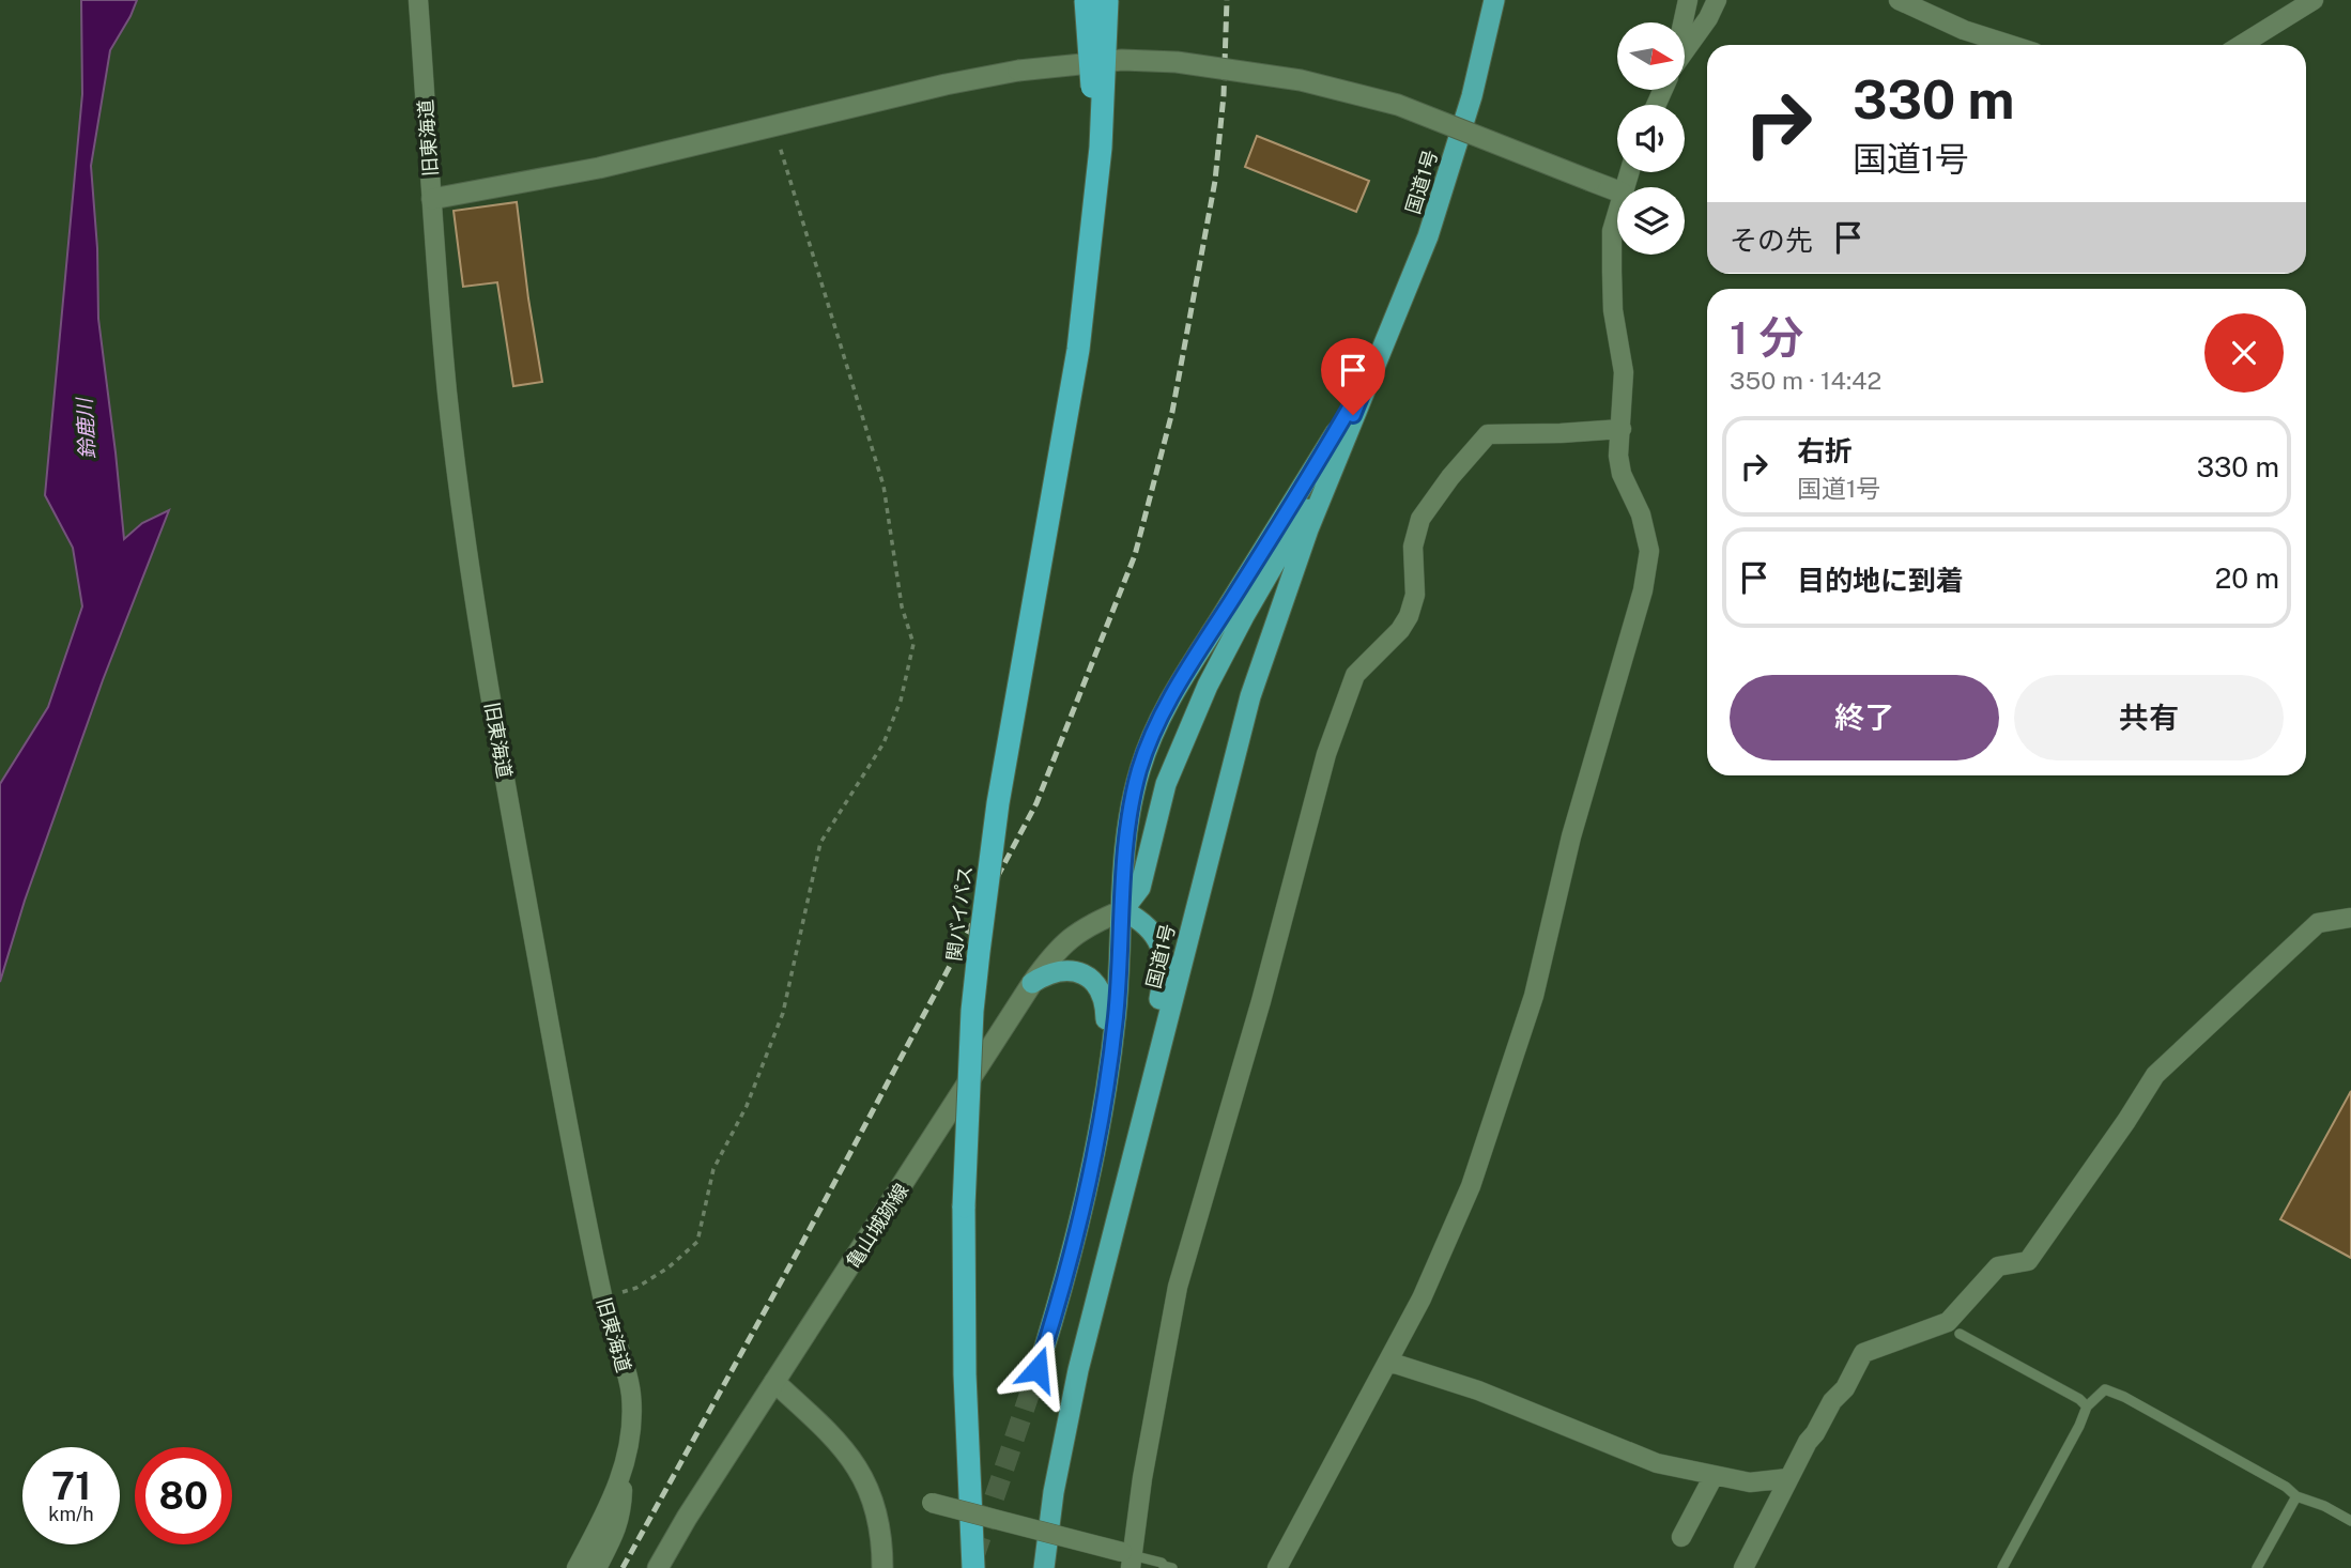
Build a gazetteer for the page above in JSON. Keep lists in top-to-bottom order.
{
  "streets": {
    "highway": ["国道1号", "関バイパス"],
    "street": ["旧東海道", "亀山城跡線"]
  },
  "crossings": [
    ["国道1号", "亀山城跡線"]
  ],
  "water": ["鈴鹿川"],
  "north": "right",
  "page": {
    "turn": ["330 m", "国道1号"],
    "then": "その先",
    "heading": ["1 分", "350 m · 14:42"],
    "list": [
      {
        "name": "右折",
        "note": "国道1号",
        "value": "330 m"
      },
      {
        "name": "目的地に到着",
        "value": "20 m"
      }
    ],
    "buttons": ["終了", "共有"],
    "speed": "71 km/h",
    "limit": "80"
  }
}
